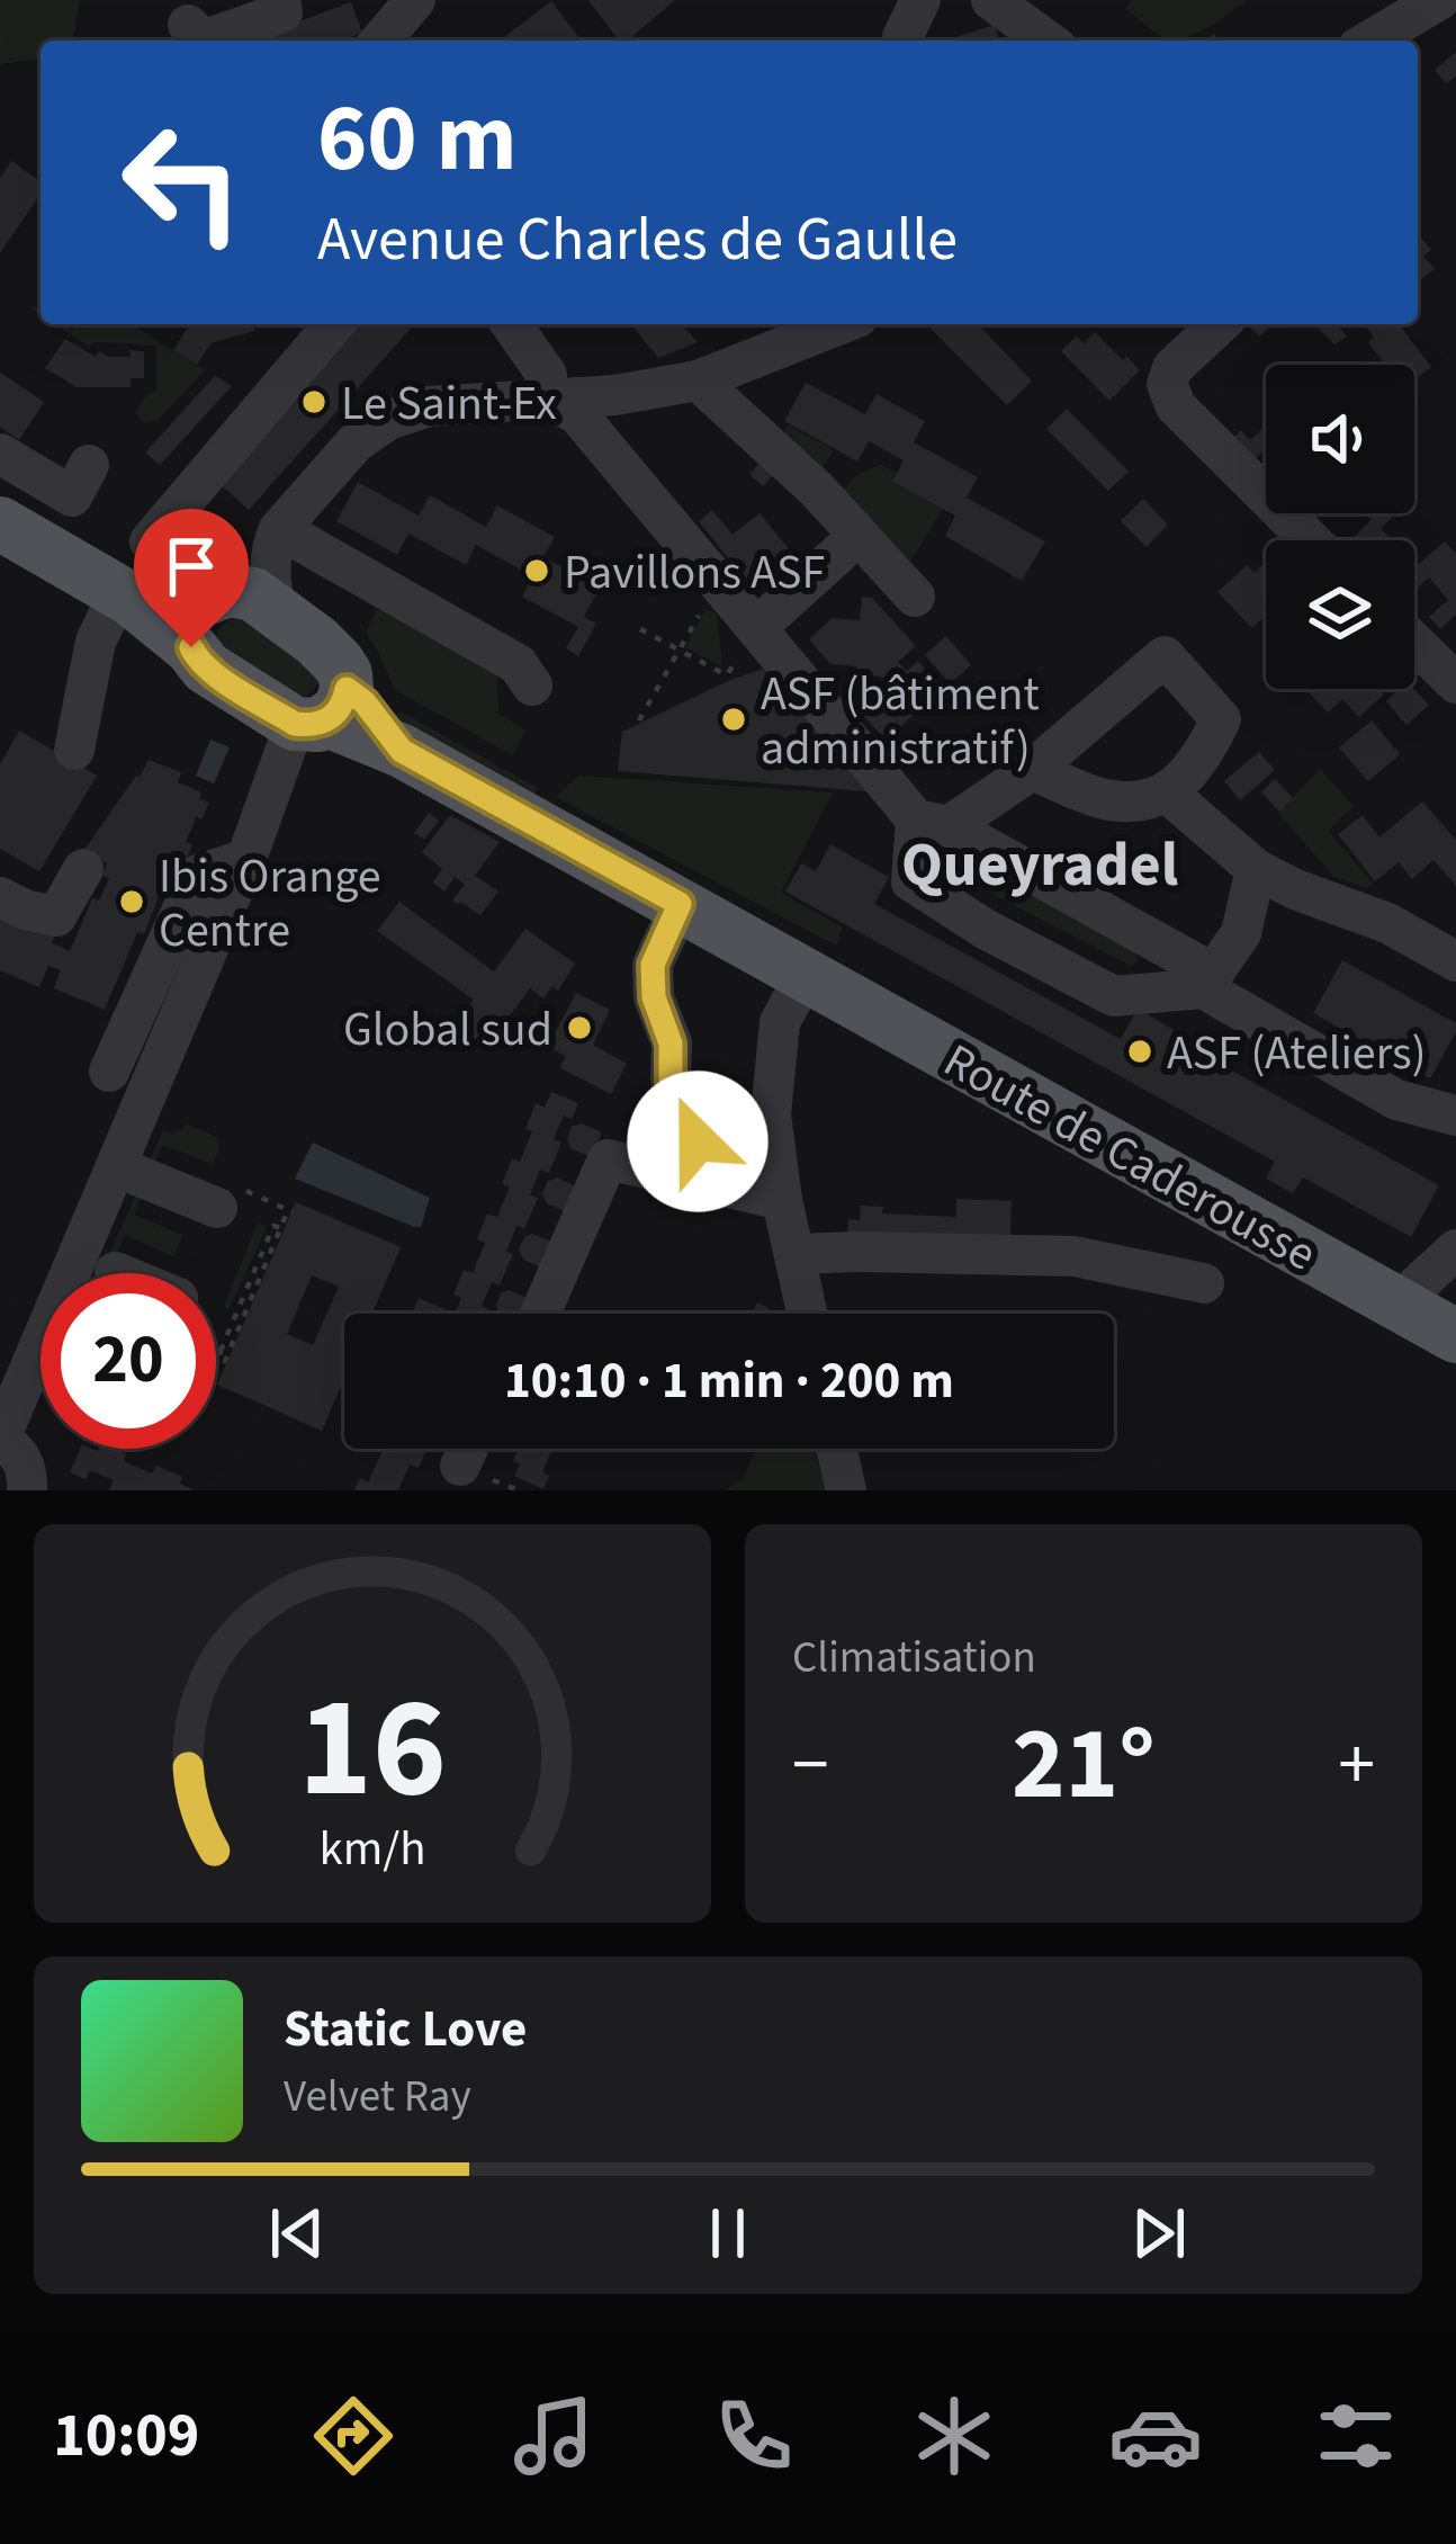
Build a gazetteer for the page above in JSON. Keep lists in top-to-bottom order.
{
  "streets": {
    "main road": ["Route de Caderousse"]
  },
  "districts": ["Queyradel"],
  "places": [
    "Le Saint-Ex",
    "Pavillons ASF",
    "ASF (bâtiment administratif)",
    "Ibis Orange Centre",
    "Global sud",
    "ASF (Ateliers)"
  ],
  "page": {
    "turn": ["60 m", "Avenue Charles de Gaulle"],
    "limit": "20",
    "trip": "10:10 · 1 min · 200 m",
    "tile": "Climatisation",
    "heat": ["−", "21°", "+"],
    "song": ["Static Love", "Velvet Ray"],
    "tabs": "10:09",
    "gauge": ["16", "km/h"]
  }
}
